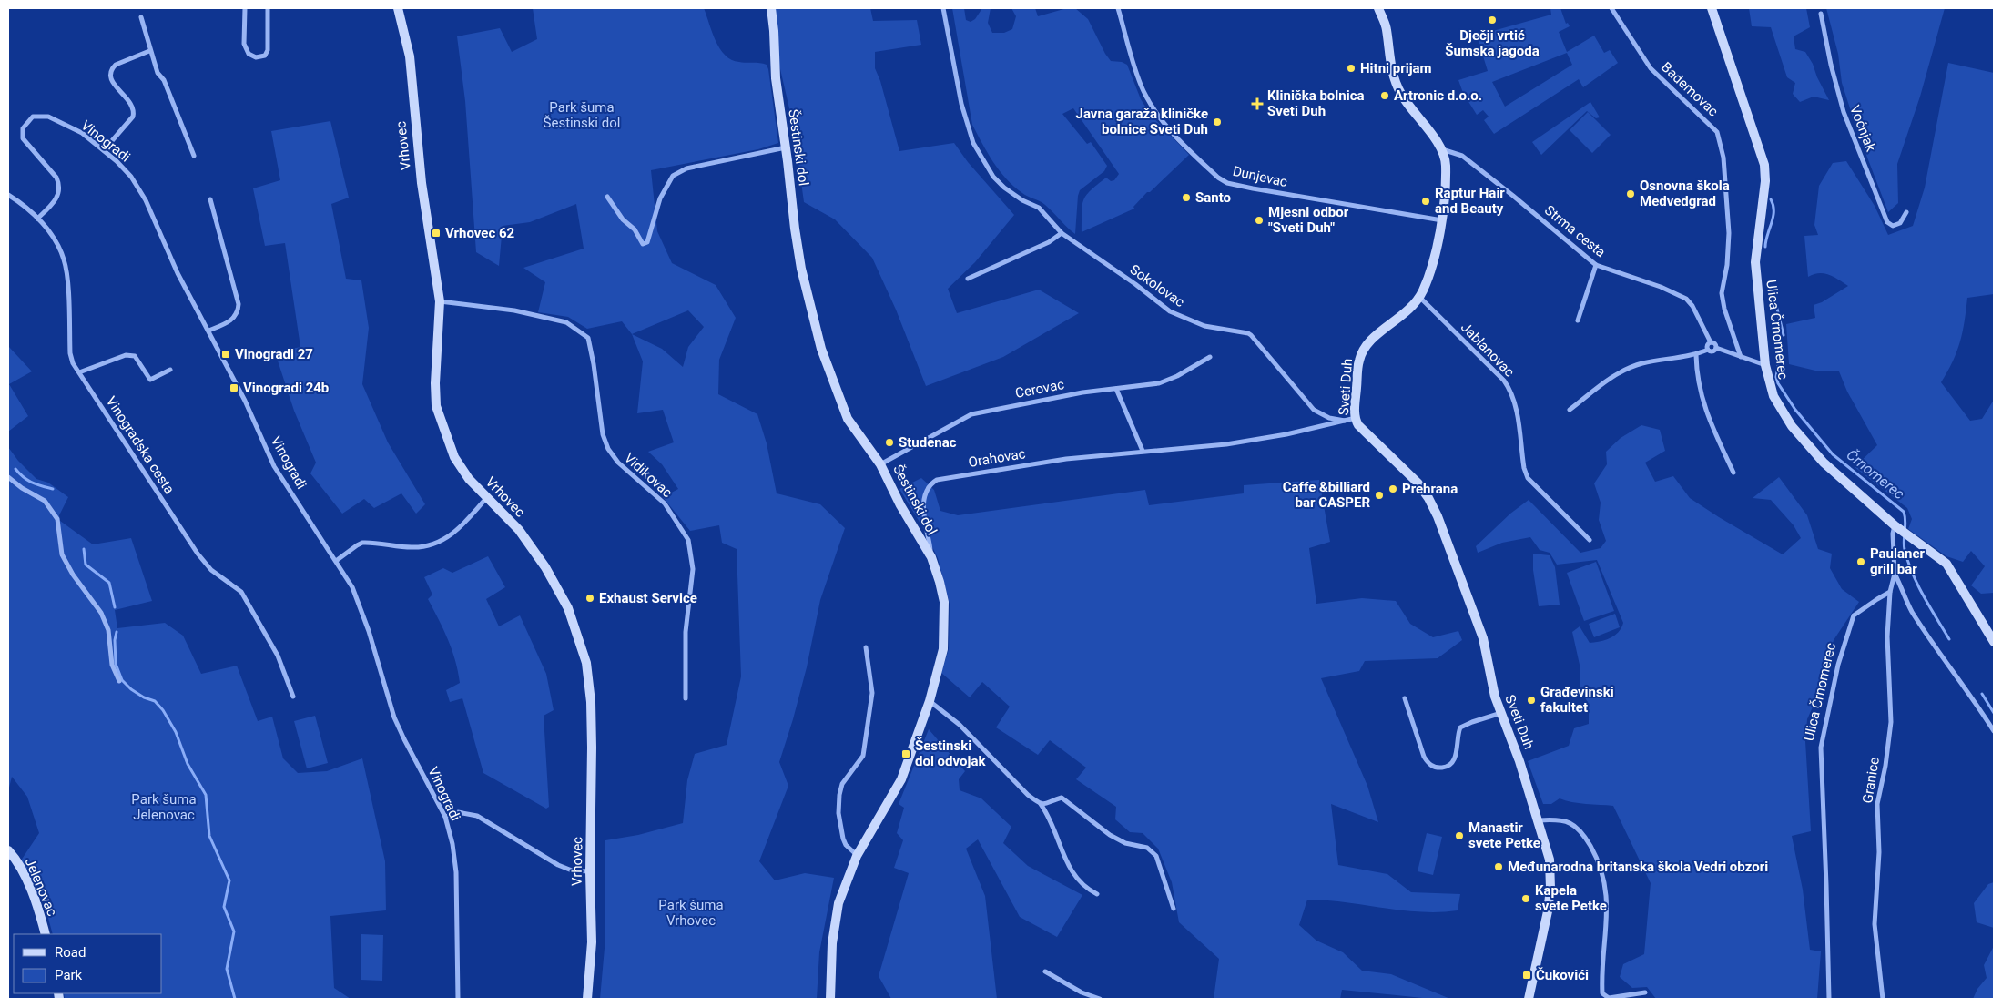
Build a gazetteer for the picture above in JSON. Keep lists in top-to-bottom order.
{
  "streets": {
    "street": [
      "Bademovac",
      "Voćnjak",
      "Vinogradi",
      "Vrhovec",
      "Šestinski dol",
      "Dunjevac",
      "Strma cesta",
      "Sokolovac",
      "Ulica Črnomerec",
      "Jablanovac",
      "Sveti Duh",
      "Cerovac",
      "Vinogradska cesta",
      "Orahovac",
      "Vidikovac",
      "Granice",
      "Jelenovac"
    ]
  },
  "crossings": [
    ["Vinogradi", "Vinogradska cesta"],
    ["Vrhovec", "Vidikovac"],
    ["Šestinski dol", "Cerovac"],
    ["Šestinski dol", "Orahovac"],
    ["Dunjevac", "Sveti Duh"],
    ["Strma cesta", "Sveti Duh"],
    ["Sokolovac", "Orahovac"],
    ["Ulica Črnomerec", "Granice"],
    ["Jablanovac", "Sveti Duh"],
    ["Sveti Duh", "Orahovac"]
  ],
  "water": ["Črnomerec"],
  "parks": ["Park šuma Šestinski dol", "Park šuma Jelenovac", "Park šuma Vrhovec"],
  "places": {
    "other": [
      "Dječji vrtić Šumska jagoda",
      "Hitni prijam",
      "Artronic d.o.o.",
      "Javna garaža kliničke bolnice Sveti Duh",
      "Osnovna škola Medvedgrad",
      "Santo",
      "Raptur Hair and Beauty",
      "Mjesni odbor \"Sveti Duh\"",
      "Studenac",
      "Prehrana",
      "Caffe &billiard bar CASPER",
      "Paulaner grill bar",
      "Exhaust Service",
      "Građevinski fakultet",
      "Manastir svete Petke",
      "Međunarodna britanska škola Vedri obzori",
      "Kapela svete Petke"
    ],
    "health": ["Klinička bolnica Sveti Duh"],
    "transit": [
      "Vrhovec 62",
      "Vinogradi 27",
      "Vinogradi 24b",
      "Šestinski dol odvojak",
      "Čukovići"
    ]
  },
  "legend": ["Road", "Park"]
}
